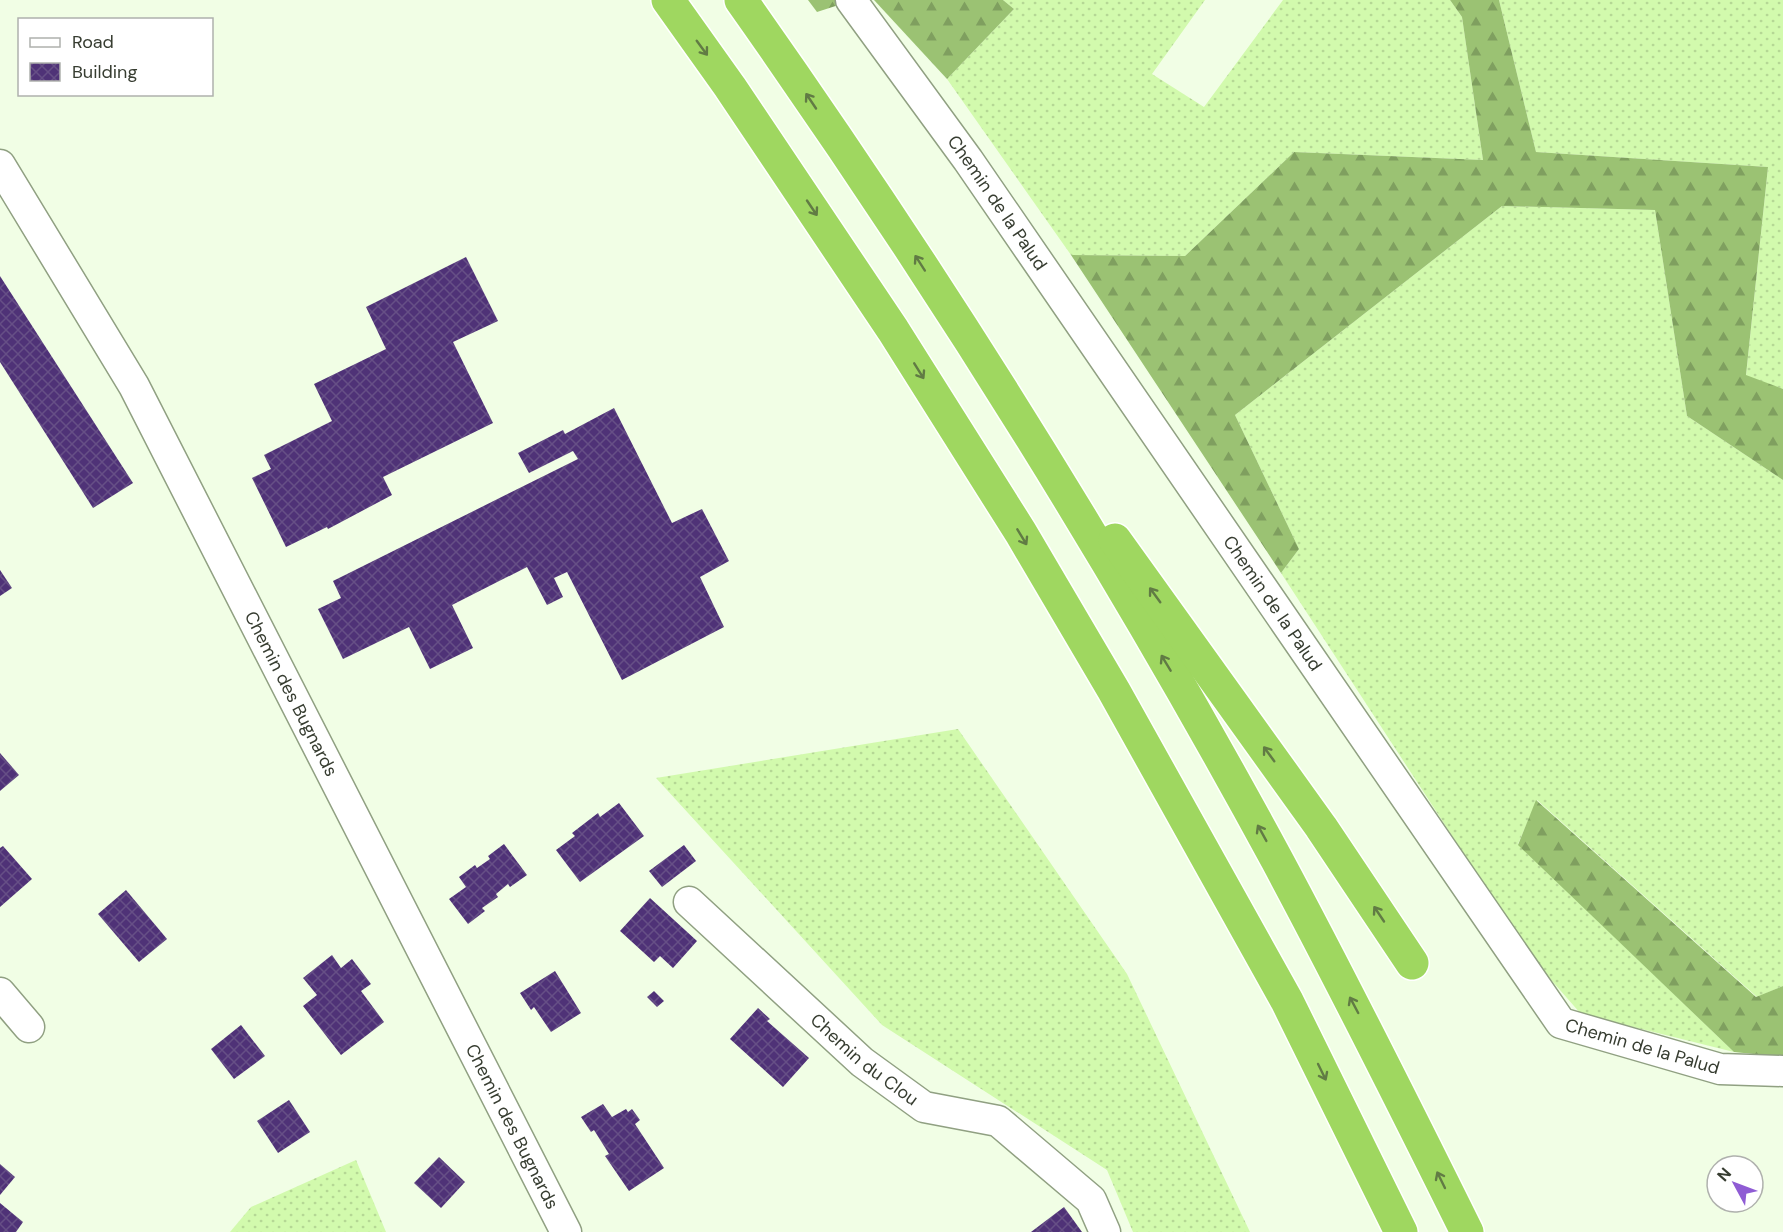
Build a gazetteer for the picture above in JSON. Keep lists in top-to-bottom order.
{
  "streets": {
    "street": ["Chemin de la Palud", "Chemin des Bugnards", "Chemin du Clou"]
  },
  "legend": ["Road", "Building"],
  "north": "top left"
}
